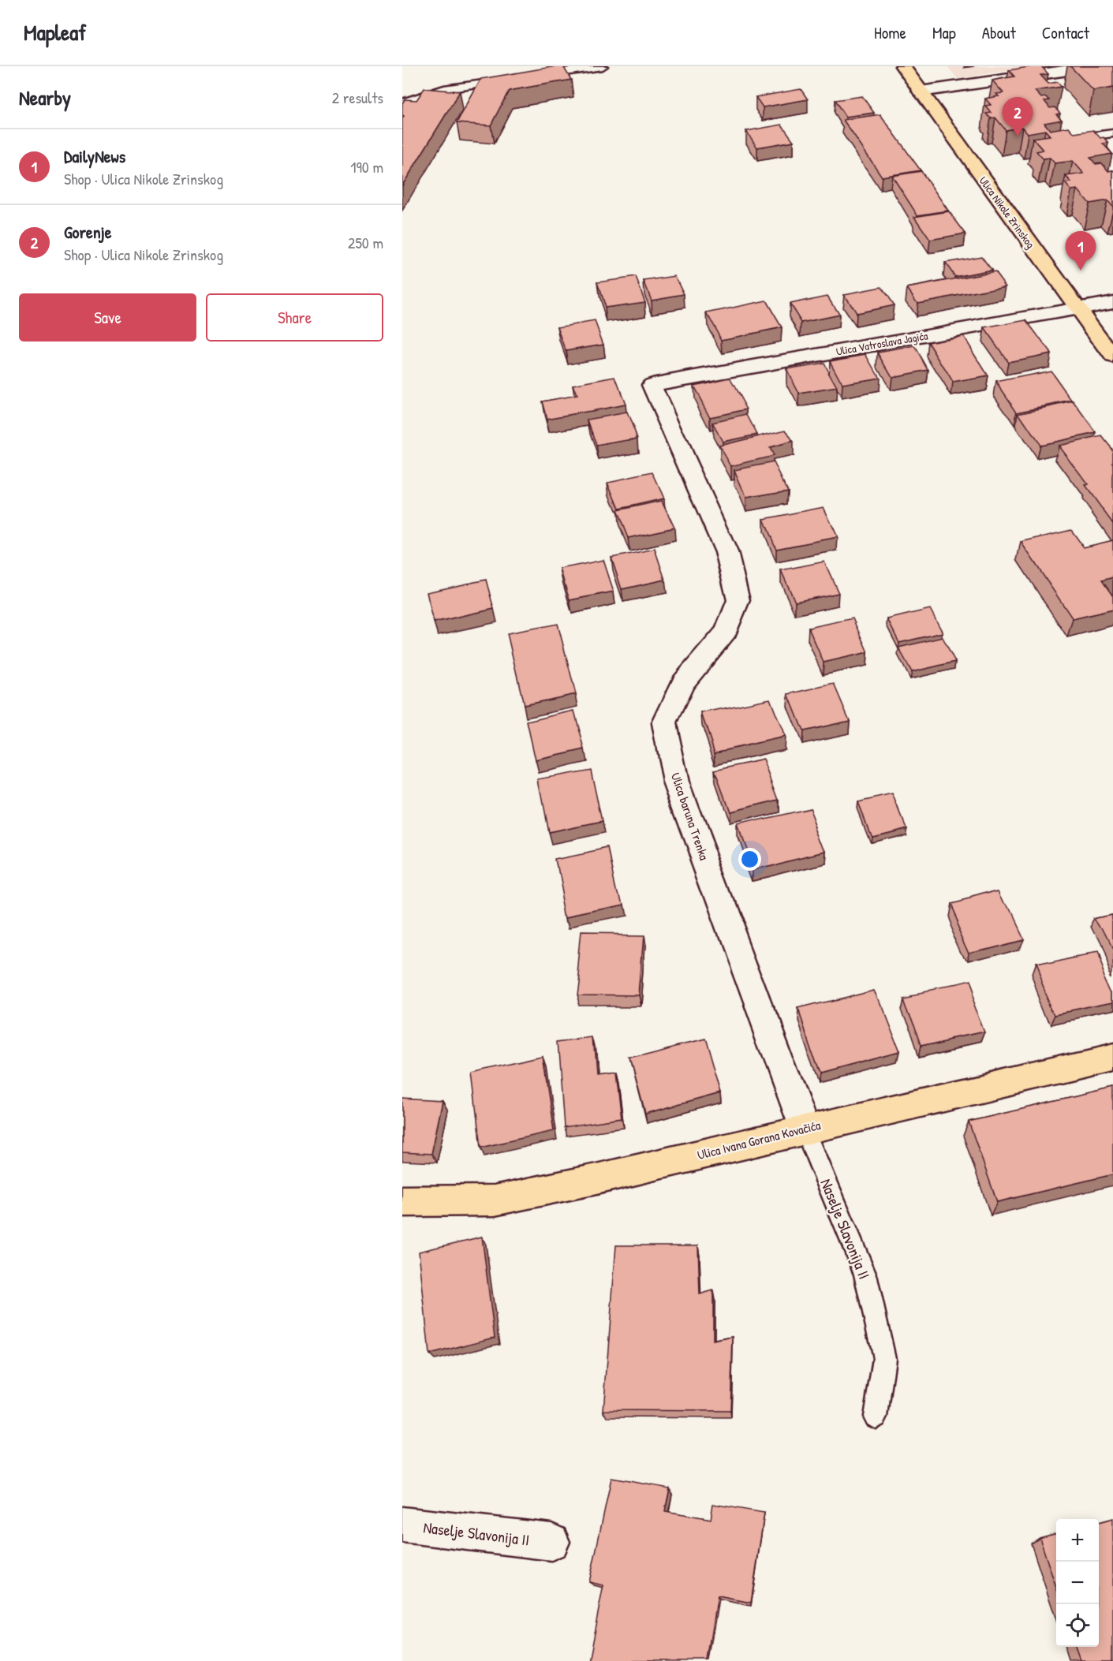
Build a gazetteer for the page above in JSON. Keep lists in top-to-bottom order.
{
  "streets": {
    "main road": ["Ulica Nikole Zrinskog", "Ulica Ivana Gorana Kovačića"],
    "street": ["Ulica Vatroslava Jagića", "Ulica baruna Trenka", "Naselje Slavonija II"]
  },
  "crossings": [
    ["Ulica Nikole Zrinskog", "Ulica Vatroslava Jagića"],
    ["Ulica Vatroslava Jagića", "Ulica baruna Trenka"],
    ["Ulica baruna Trenka", "Ulica Ivana Gorana Kovačića"],
    ["Ulica baruna Trenka", "Naselje Slavonija II"],
    ["Ulica Ivana Gorana Kovačića", "Naselje Slavonija II"]
  ],
  "page": {
    "header": "Mapleaf",
    "nav": [
      "Home",
      "Map",
      "About",
      "Contact"
    ],
    "heading": ["Nearby", "2 results"],
    "pins": ["2", "1"],
    "list": [
      {
        "mark": "1",
        "name": "DailyNews",
        "note": "Shop · Ulica Nikole Zrinskog",
        "value": "190 m"
      },
      {
        "mark": "2",
        "name": "Gorenje",
        "note": "Shop · Ulica Nikole Zrinskog",
        "value": "250 m"
      }
    ],
    "buttons": ["Save", "Share"],
    "map_buttons": ["+", "−"]
  }
}
